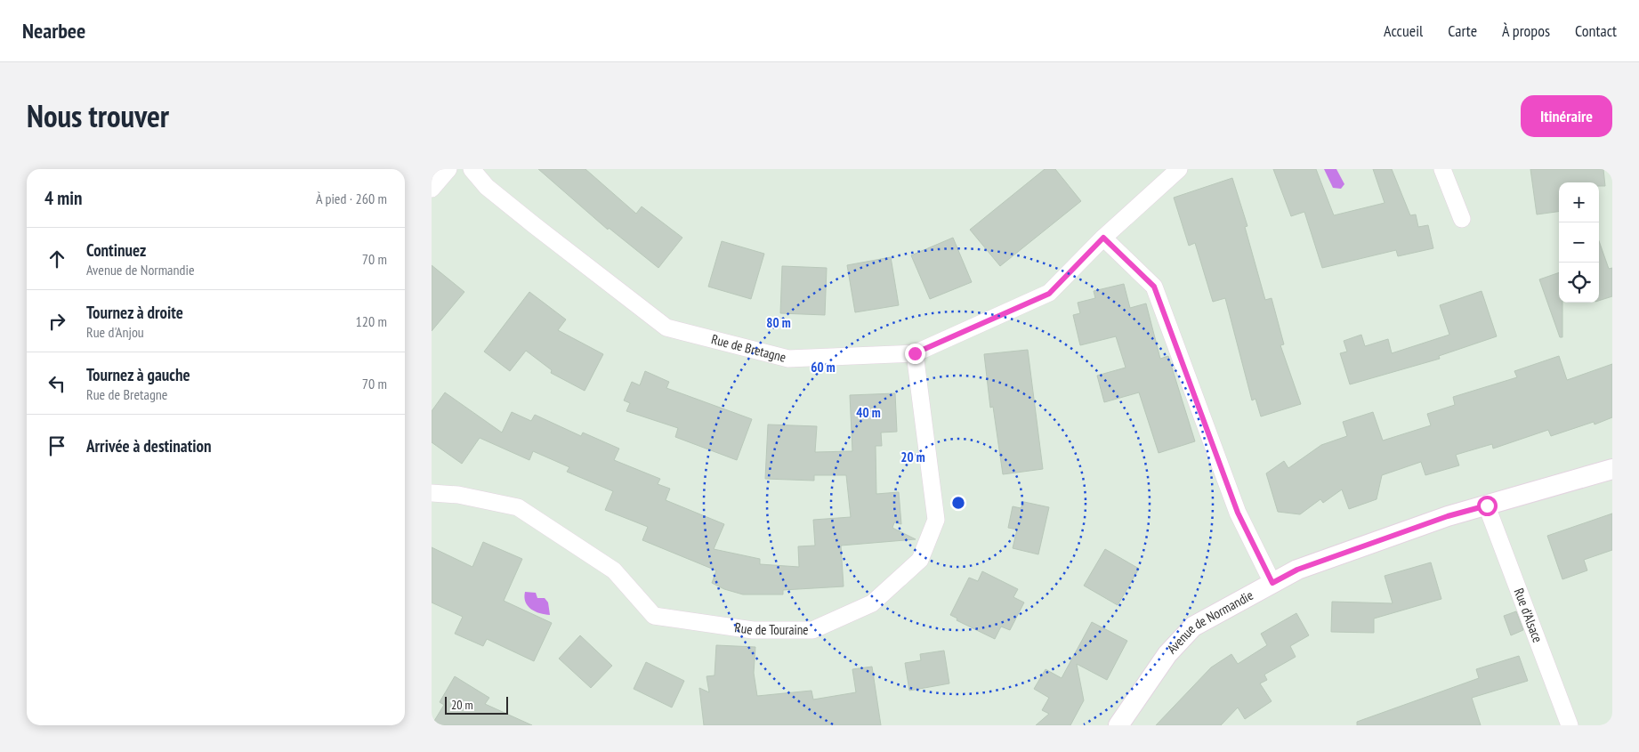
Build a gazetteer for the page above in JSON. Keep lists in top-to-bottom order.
{
  "streets": {
    "street": [
      "Rue de Bretagne",
      "Rue d'Alsace",
      "Avenue de Normandie",
      "Rue de Touraine"
    ]
  },
  "crossings": [
    ["Rue de Bretagne", "Rue de Touraine"],
    ["Rue d'Alsace", "Avenue de Normandie"]
  ],
  "scale_bar": "20 m",
  "page": {
    "header": "Nearbee",
    "nav": [
      "Accueil",
      "Carte",
      "À propos",
      "Contact"
    ],
    "title": "Nous trouver",
    "buttons": "Itinéraire",
    "heading": ["4 min", "À pied · 260 m"],
    "map_buttons": ["+", "−"],
    "list": [
      ["Continuez", "Avenue de Normandie", "70 m"],
      ["Tournez à droite", "Rue d'Anjou", "120 m"],
      ["Tournez à gauche", "Rue de Bretagne", "70 m"],
      "Arrivée à destination"
    ],
    "scale": "20 m"
  },
  "rings": [
    "80 m",
    "60 m",
    "40 m",
    "20 m"
  ]
}
